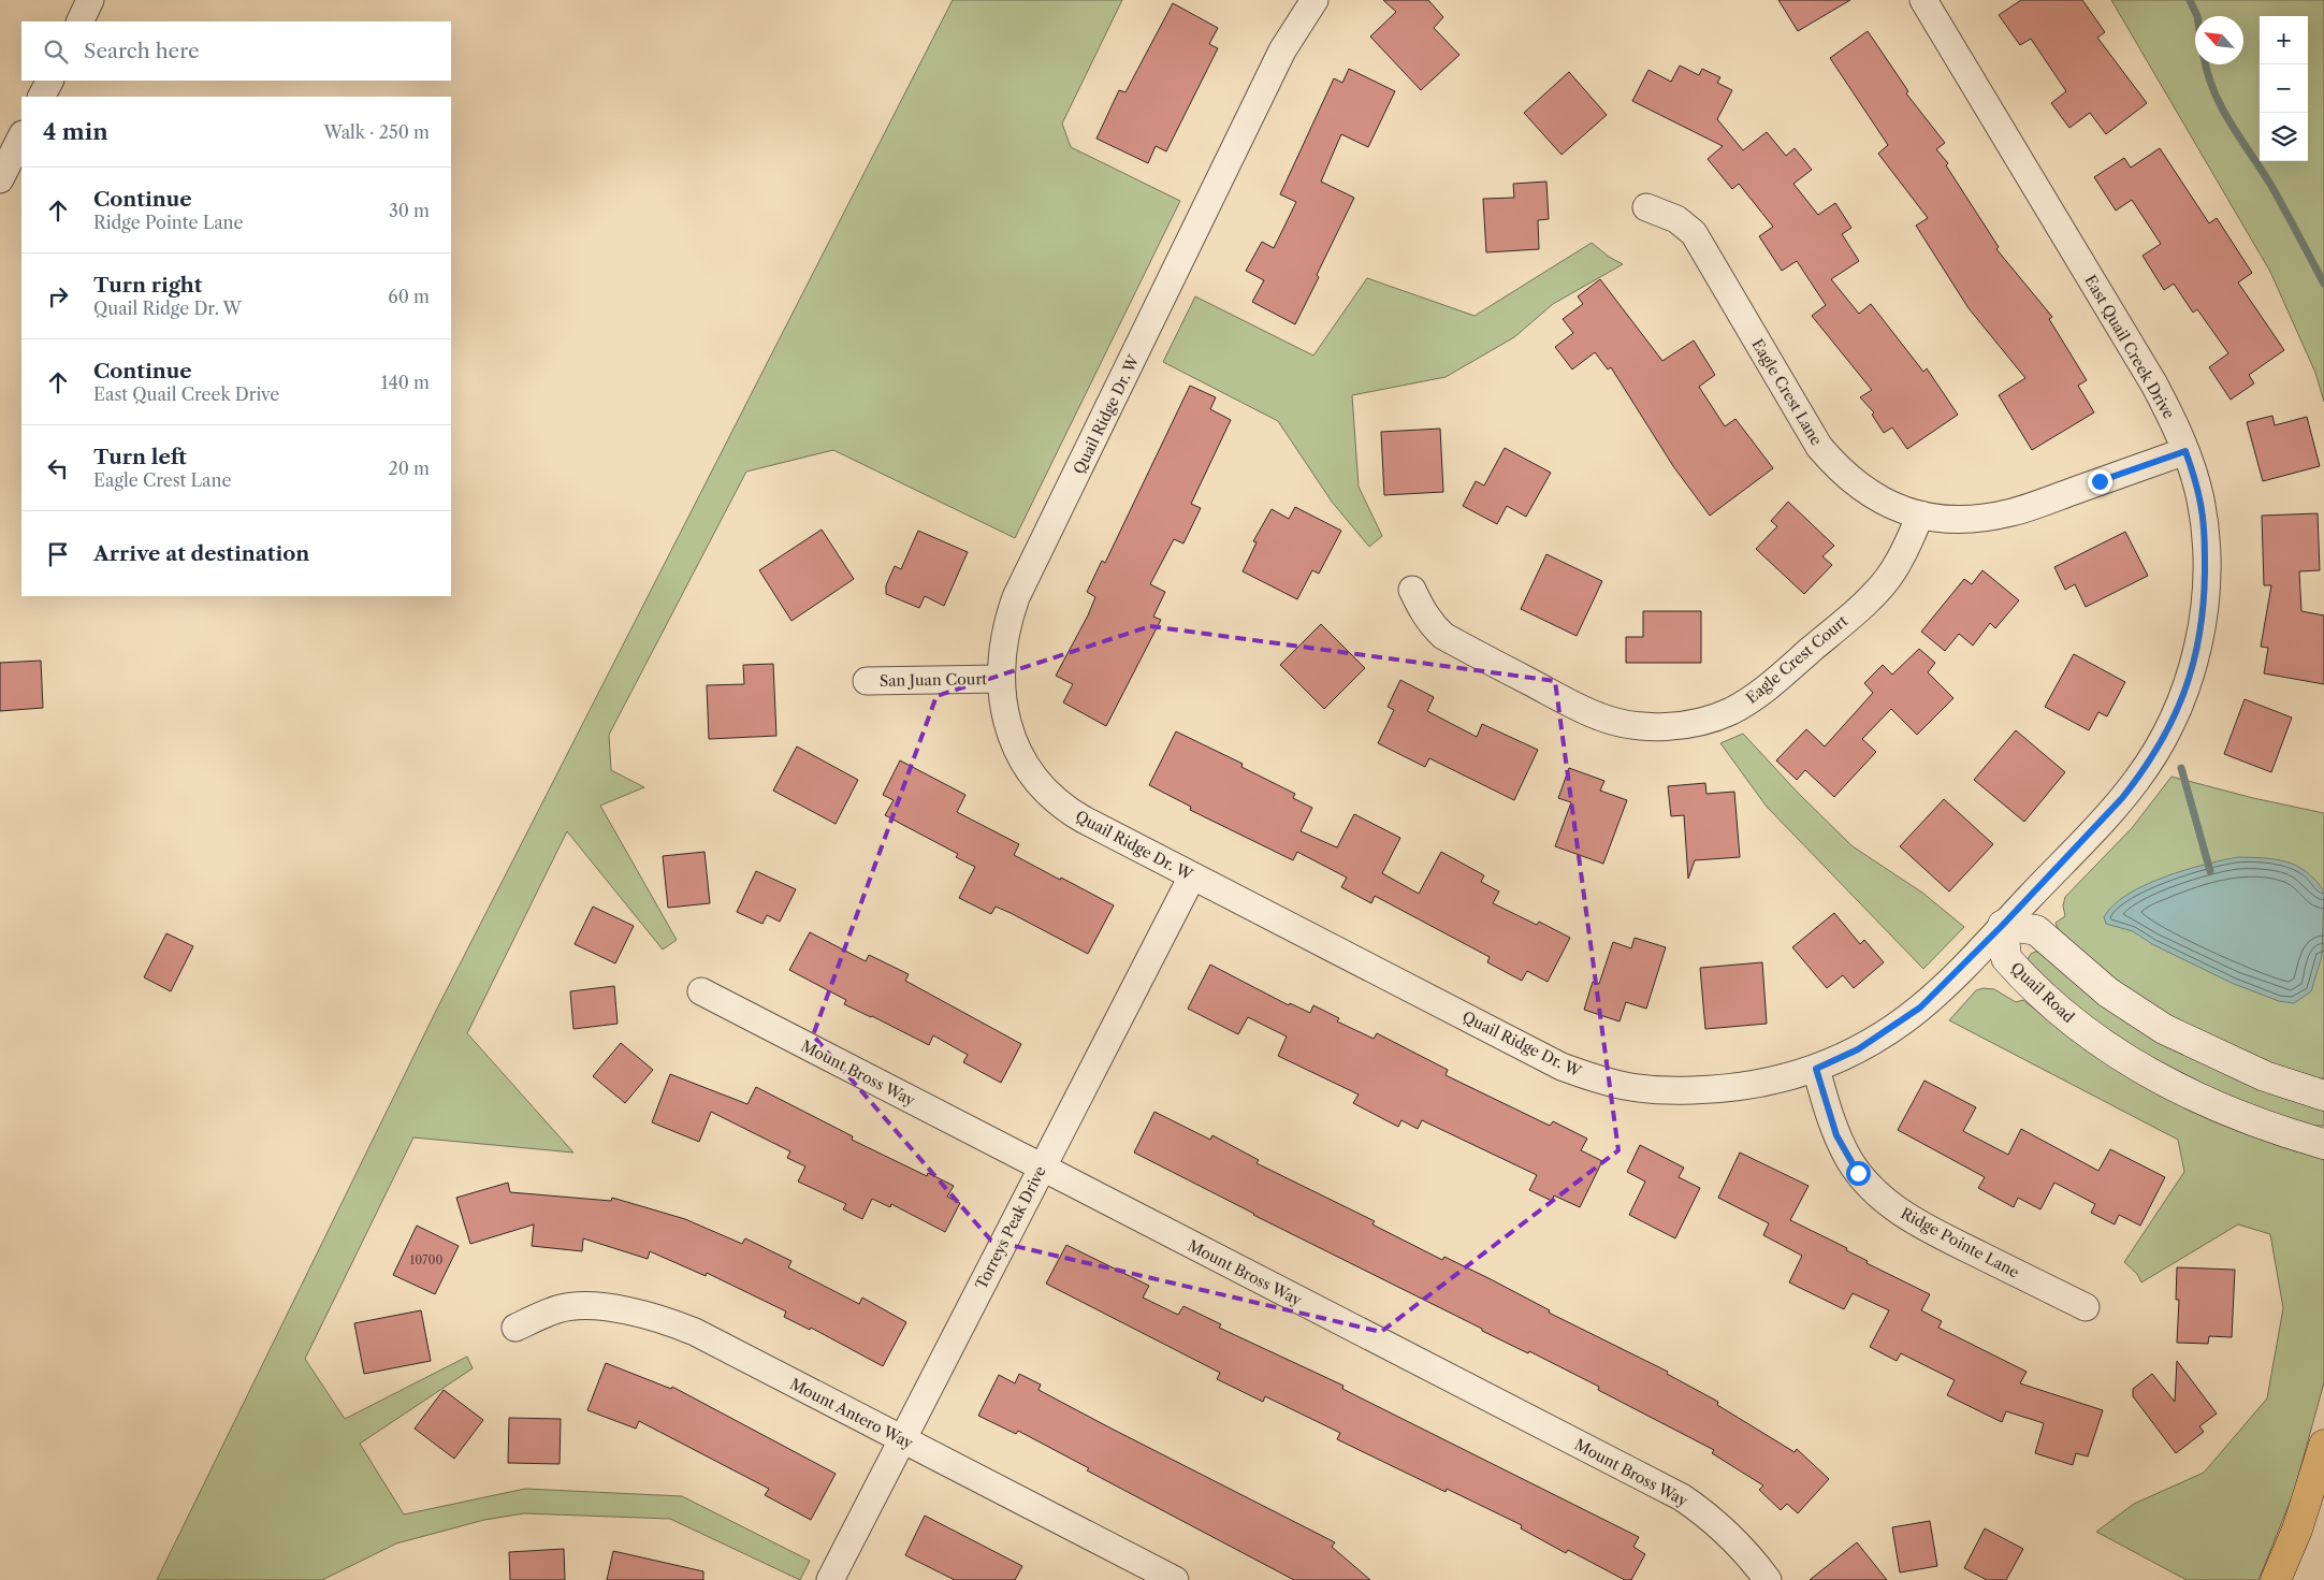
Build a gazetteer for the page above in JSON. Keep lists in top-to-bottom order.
{
  "streets": {
    "street": [
      "East Quail Creek Drive",
      "Eagle Crest Lane",
      "Quail Ridge Dr. W",
      "Eagle Crest Court",
      "San Juan Court",
      "Quail Road",
      "Mount Bross Way",
      "Torreys Peak Drive",
      "Ridge Pointe Lane",
      "Mount Antero Way"
    ]
  },
  "crossings": [
    ["East Quail Creek Drive", "Eagle Crest Lane"],
    ["East Quail Creek Drive", "Quail Ridge Dr. W"],
    ["East Quail Creek Drive", "Quail Road"],
    ["Eagle Crest Lane", "Eagle Crest Court"],
    ["Quail Ridge Dr. W", "San Juan Court"],
    ["Quail Ridge Dr. W", "Quail Road"],
    ["Quail Ridge Dr. W", "Torreys Peak Drive"],
    ["Quail Ridge Dr. W", "Ridge Pointe Lane"],
    ["Mount Bross Way", "Torreys Peak Drive"],
    ["Torreys Peak Drive", "Mount Antero Way"]
  ],
  "house_numbers": ["10700"],
  "north": "top left",
  "page": {
    "map_buttons": ["+", "−"],
    "search": "Search here",
    "heading": ["4 min", "Walk · 250 m"],
    "list": [
      ["Continue", "Ridge Pointe Lane", "30 m"],
      ["Turn right", "Quail Ridge Dr. W", "60 m"],
      ["Continue", "East Quail Creek Drive", "140 m"],
      ["Turn left", "Eagle Crest Lane", "20 m"],
      "Arrive at destination"
    ]
  }
}
